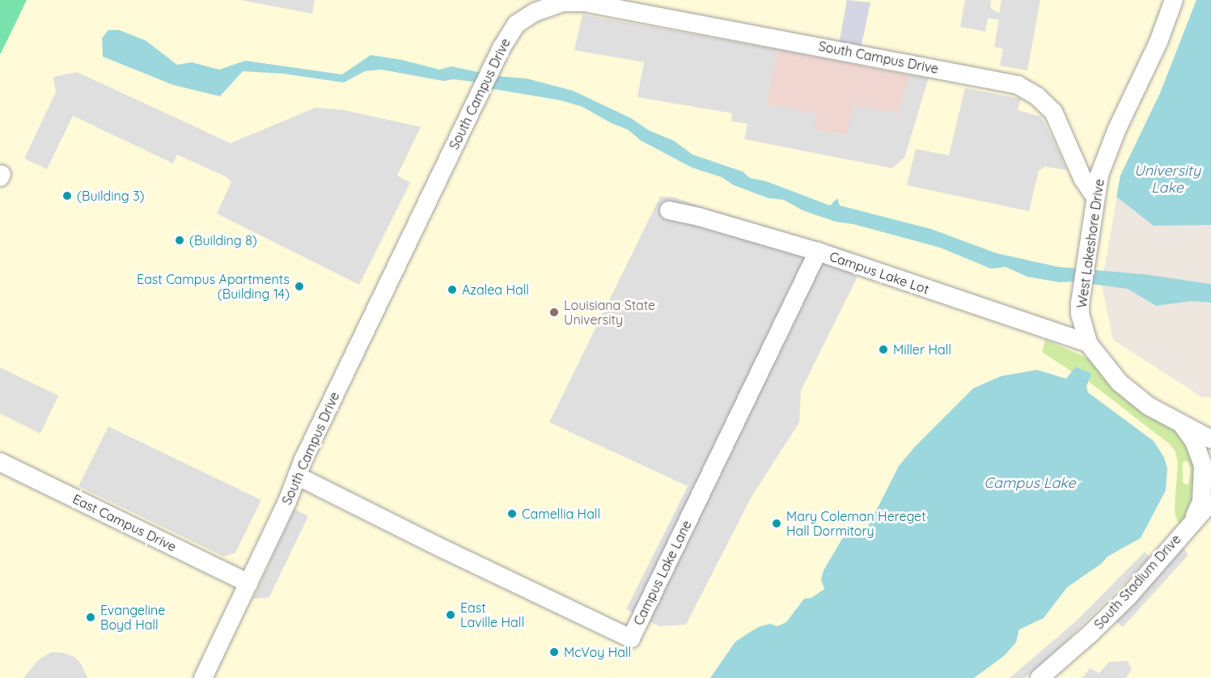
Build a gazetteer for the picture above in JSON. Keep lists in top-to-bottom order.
{
  "streets": {
    "street": [
      "South Campus Drive",
      "West Lakeshore Drive",
      "Campus Lake Lot",
      "East Campus Drive",
      "Campus Lake Lane",
      "South Stadium Drive"
    ]
  },
  "crossings": [
    ["South Campus Drive", "West Lakeshore Drive"],
    ["South Campus Drive", "East Campus Drive"],
    ["South Campus Drive", "Campus Lake Lane"],
    ["West Lakeshore Drive", "Campus Lake Lot"],
    ["Campus Lake Lot", "Campus Lake Lane"]
  ],
  "water": ["University Lake", "Campus Lake"],
  "places": [
    "(Building 3)",
    "(Building 8)",
    "East Campus Apartments (Building 14)",
    "Azalea Hall",
    "Louisiana State University",
    "Miller Hall",
    "Camellia Hall",
    "Mary Coleman Hereget Hall Dormitory",
    "East Laville Hall",
    "Evangeline Boyd Hall",
    "McVoy Hall"
  ]
}
